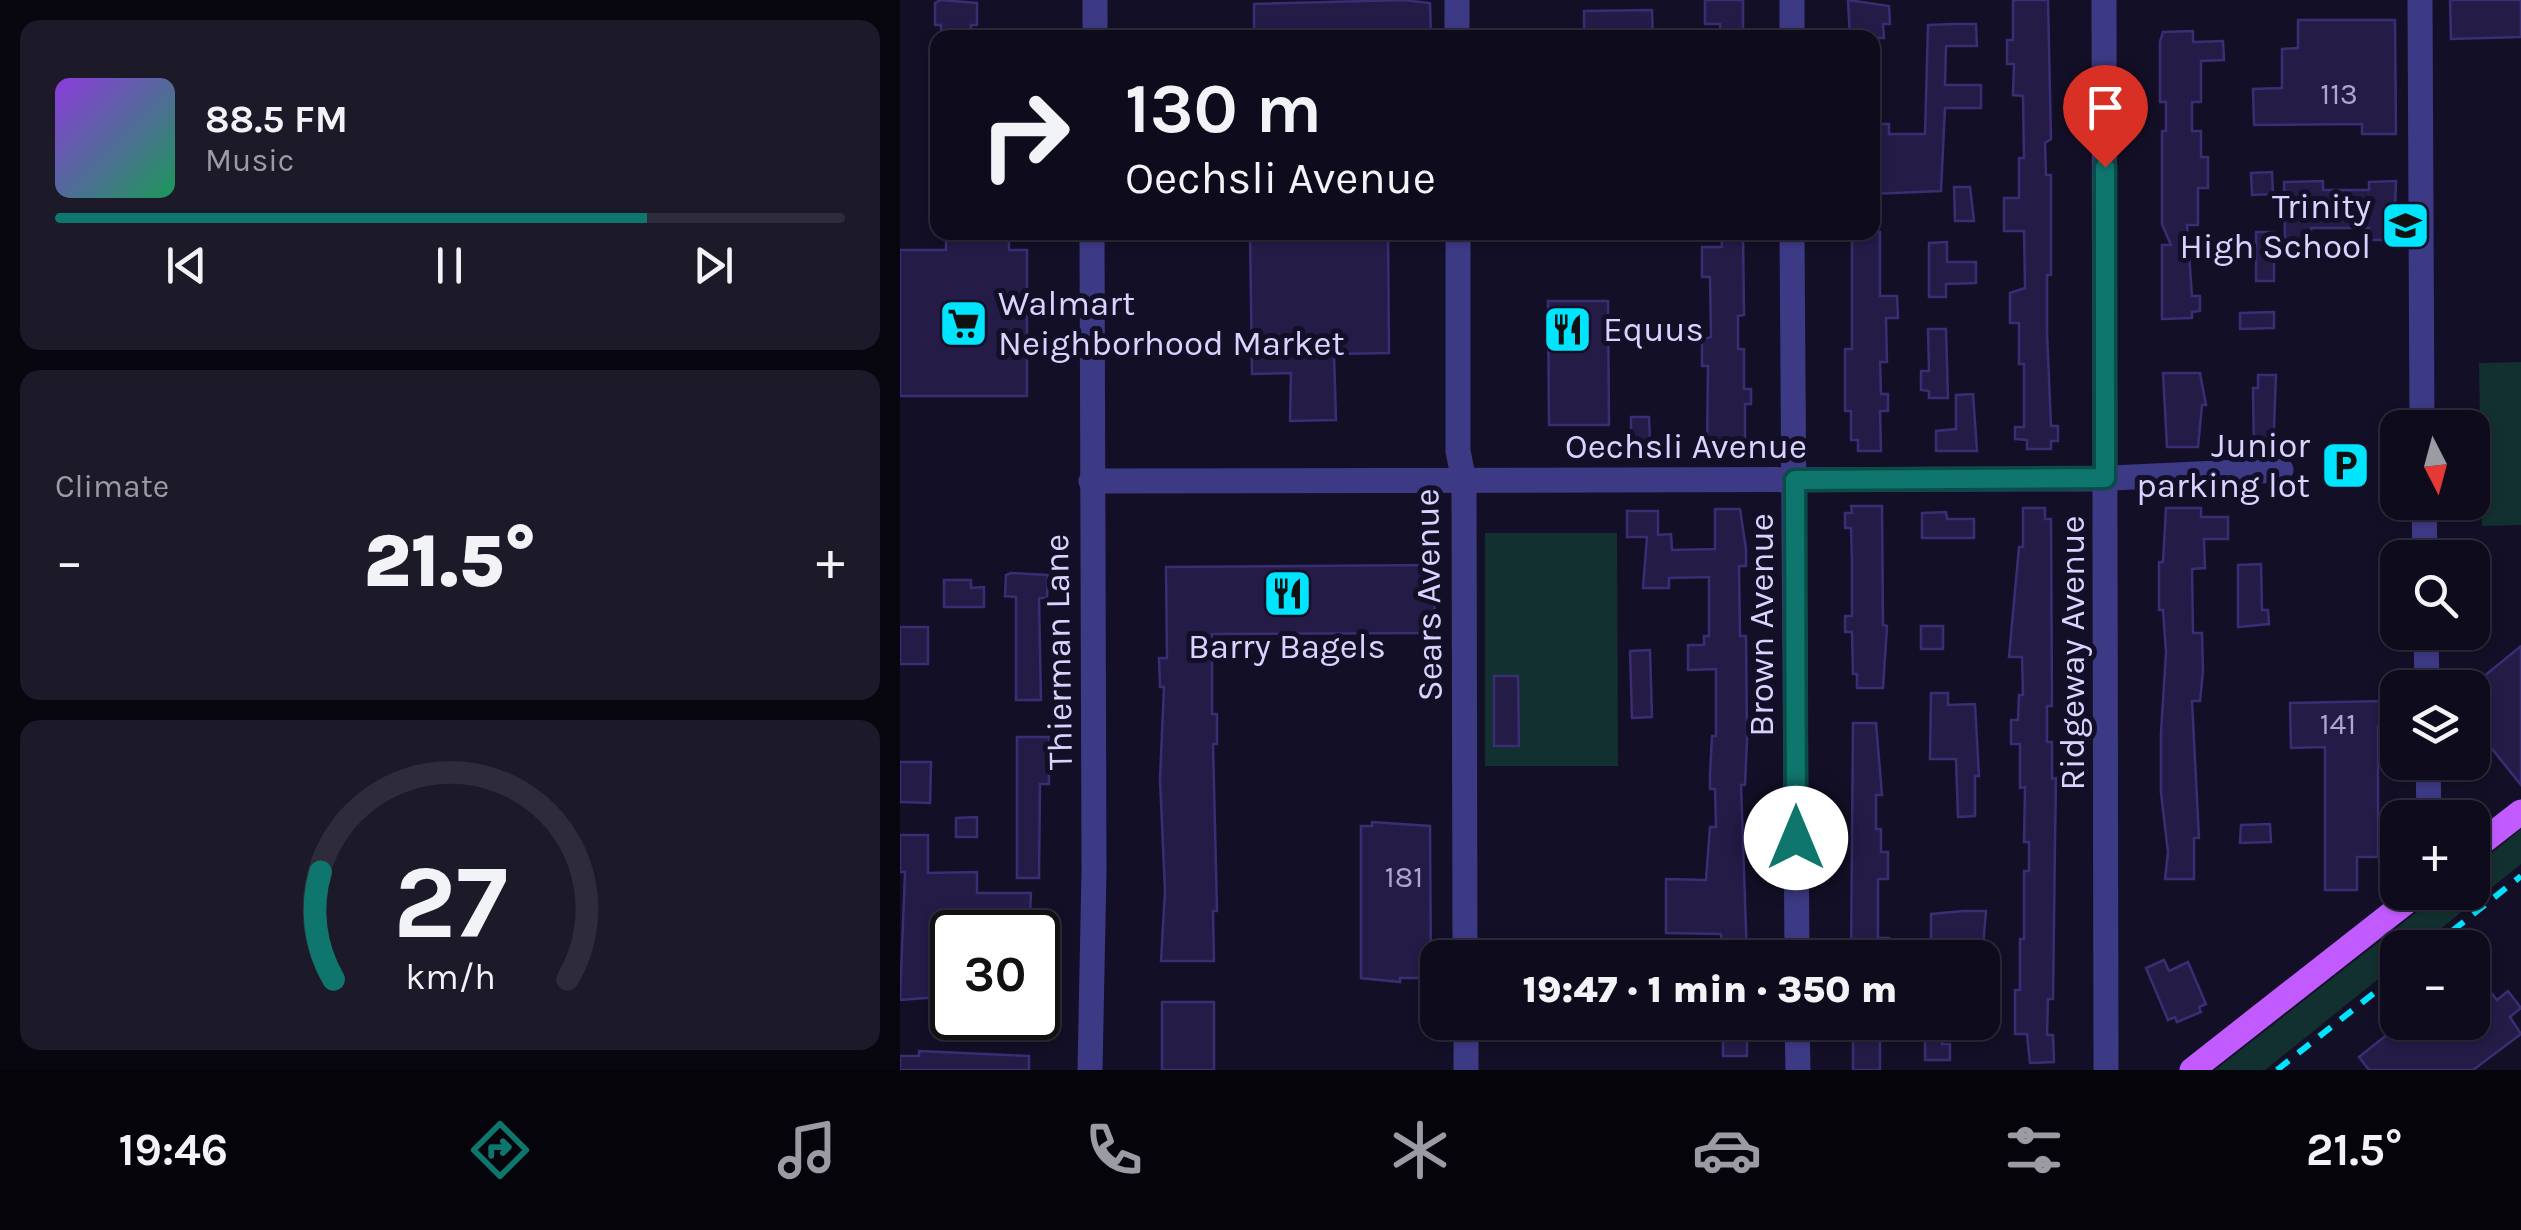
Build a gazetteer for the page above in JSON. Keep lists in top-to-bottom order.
{
  "streets": {
    "street": [
      "Oechsli Avenue",
      "Sears Avenue",
      "Brown Avenue",
      "Thierman Lane",
      "Ridgeway Avenue"
    ]
  },
  "crossings": [
    ["Oechsli Avenue", "Sears Avenue"],
    ["Oechsli Avenue", "Brown Avenue"],
    ["Oechsli Avenue", "Thierman Lane"],
    ["Oechsli Avenue", "Ridgeway Avenue"]
  ],
  "places": {
    "school or university": ["Trinity High School"],
    "supermarket": ["Walmart Neighborhood Market"],
    "restaurant": ["Equus", "Barry Bagels"],
    "parking": ["Junior parking lot"]
  },
  "house_numbers": ["113", "141", "181"],
  "north": "bottom",
  "page": {
    "turn": ["130 m", "Oechsli Avenue"],
    "song": ["88.5 FM", "Music"],
    "tile": "Climate",
    "map_buttons": ["+", "−"],
    "heat": ["−", "21.5°", "+"],
    "limit": "30",
    "trip": "19:47 · 1 min · 350 m",
    "tabs": ["19:46", "21.5°"],
    "gauge": ["27", "km/h"]
  }
}
